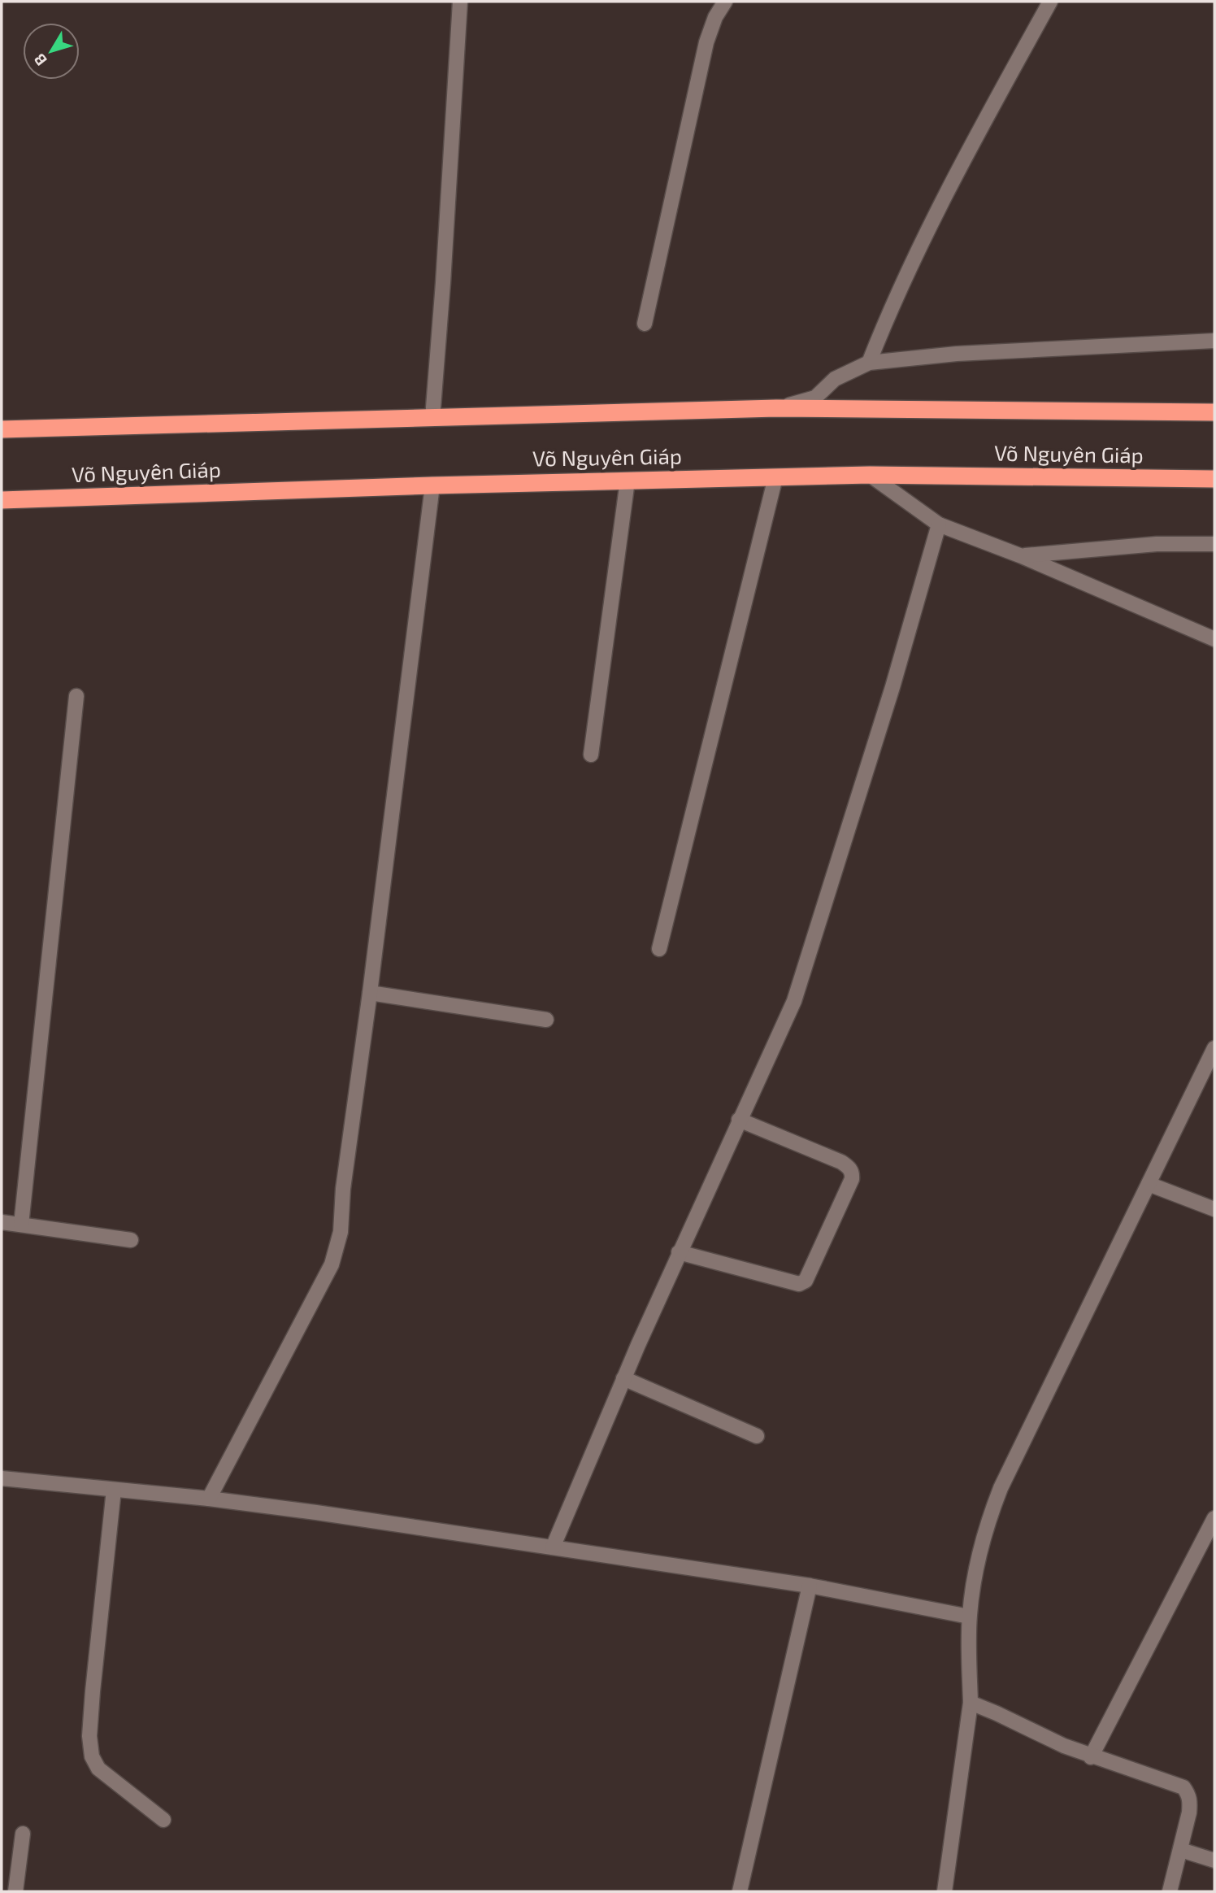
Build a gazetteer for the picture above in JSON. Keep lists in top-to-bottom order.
{
  "streets": {
    "highway": ["Võ Nguyên Giáp"]
  },
  "north": "bottom left"
}
